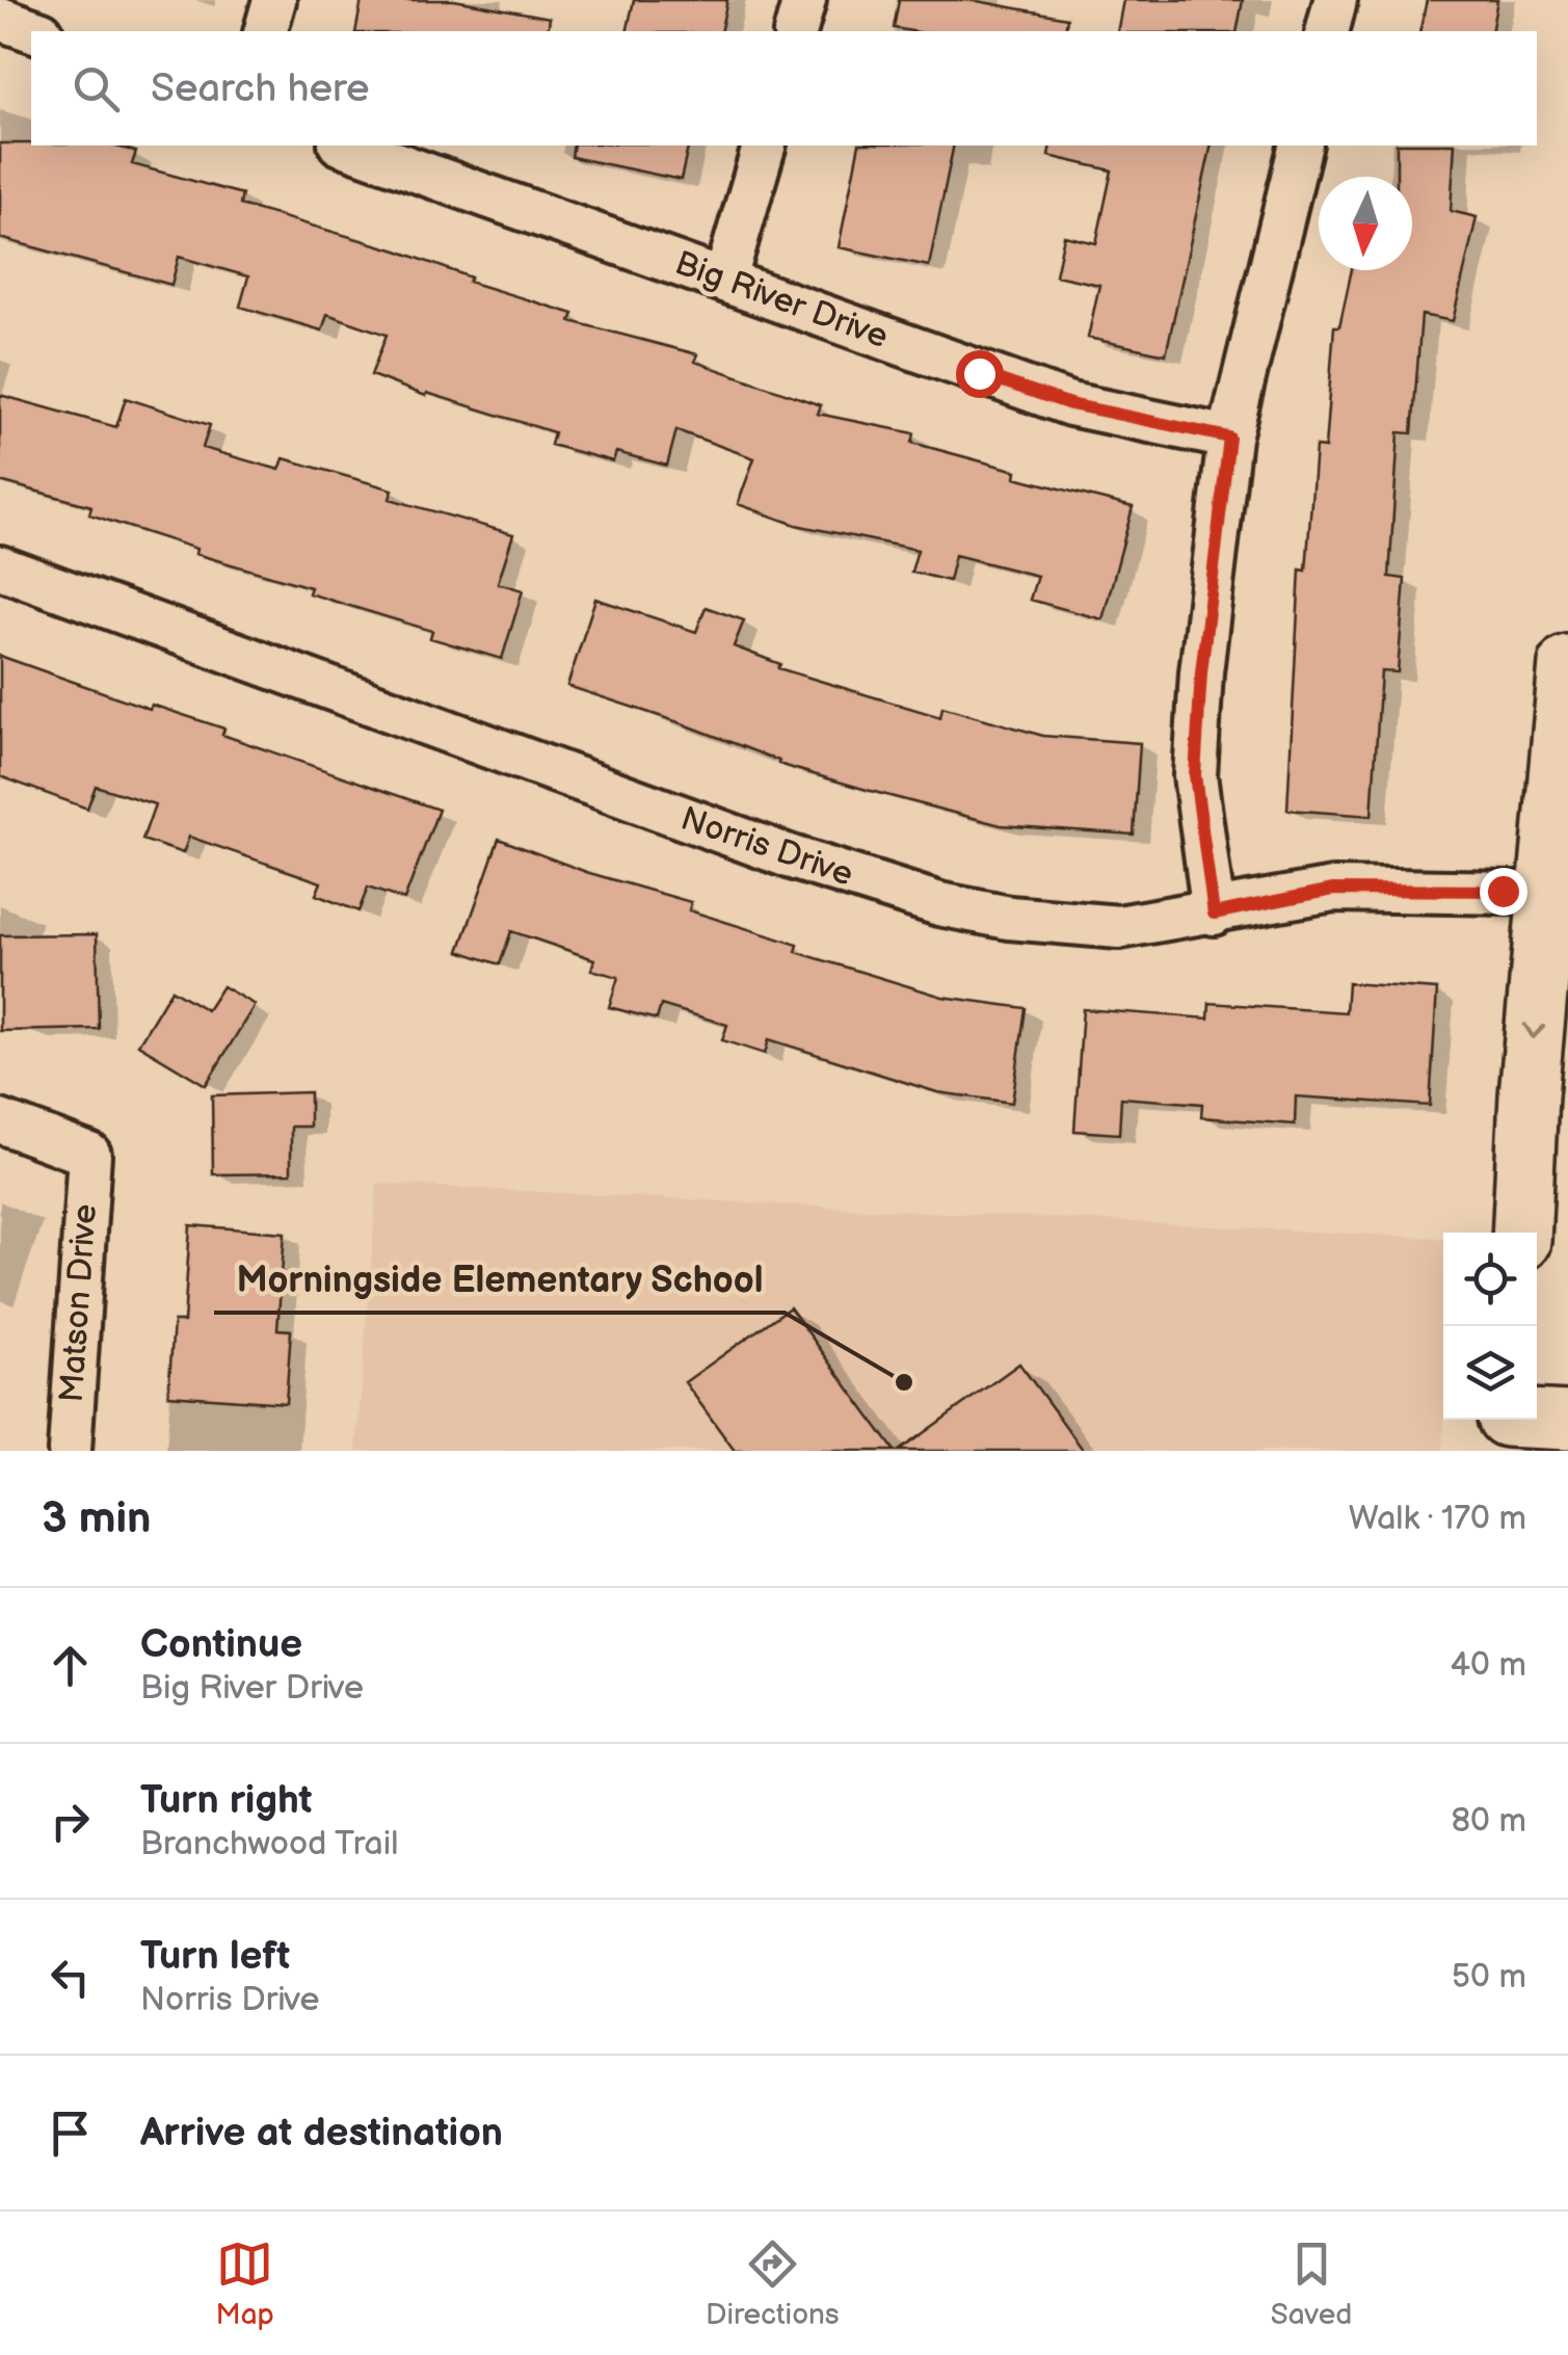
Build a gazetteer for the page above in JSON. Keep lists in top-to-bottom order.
{
  "streets": {
    "street": ["Big River Drive", "Norris Drive", "Matson Drive"]
  },
  "places": ["Morningside Elementary School"],
  "north": "bottom",
  "page": {
    "search": "Search here",
    "heading": ["3 min", "Walk · 170 m"],
    "list": [
      ["Continue", "Big River Drive", "40 m"],
      ["Turn right", "Branchwood Trail", "80 m"],
      ["Turn left", "Norris Drive", "50 m"],
      "Arrive at destination"
    ],
    "nav": ["Map", "Directions", "Saved"]
  }
}
